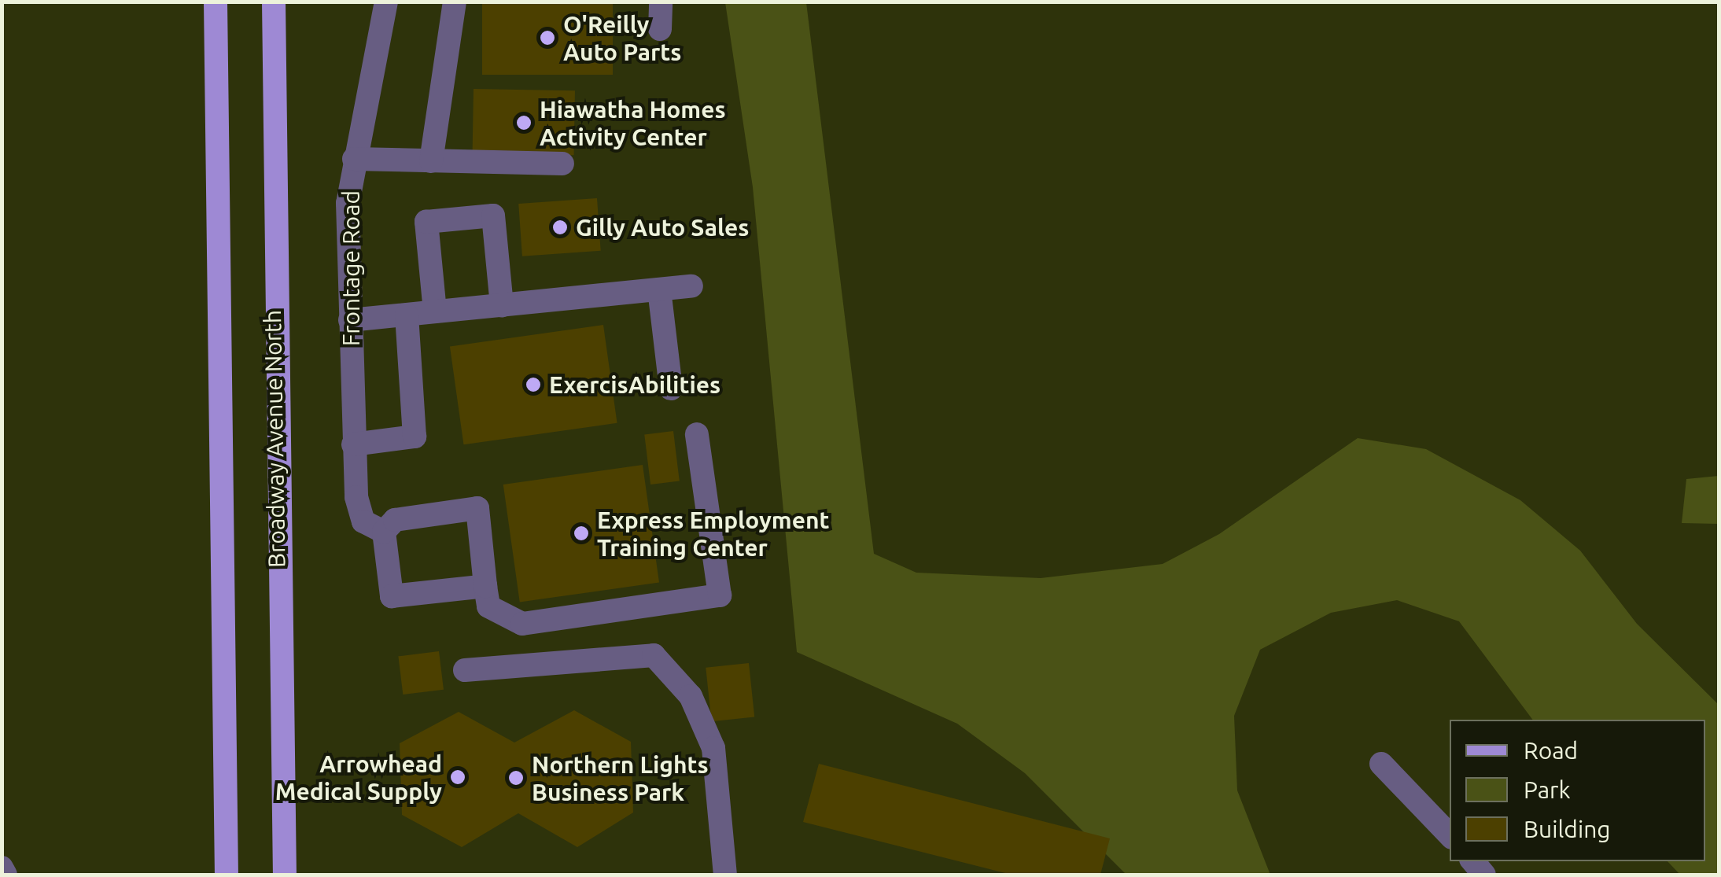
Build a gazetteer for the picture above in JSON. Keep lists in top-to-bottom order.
{
  "streets": {
    "main road": ["Broadway Avenue North"],
    "street": ["Frontage Road"]
  },
  "places": [
    "O'Reilly Auto Parts",
    "Hiawatha Homes Activity Center",
    "Gilly Auto Sales",
    "ExercisAbilities",
    "Express Employment Training Center",
    "Arrowhead Medical Supply",
    "Northern Lights Business Park"
  ],
  "legend": ["Road", "Park", "Building"]
}
